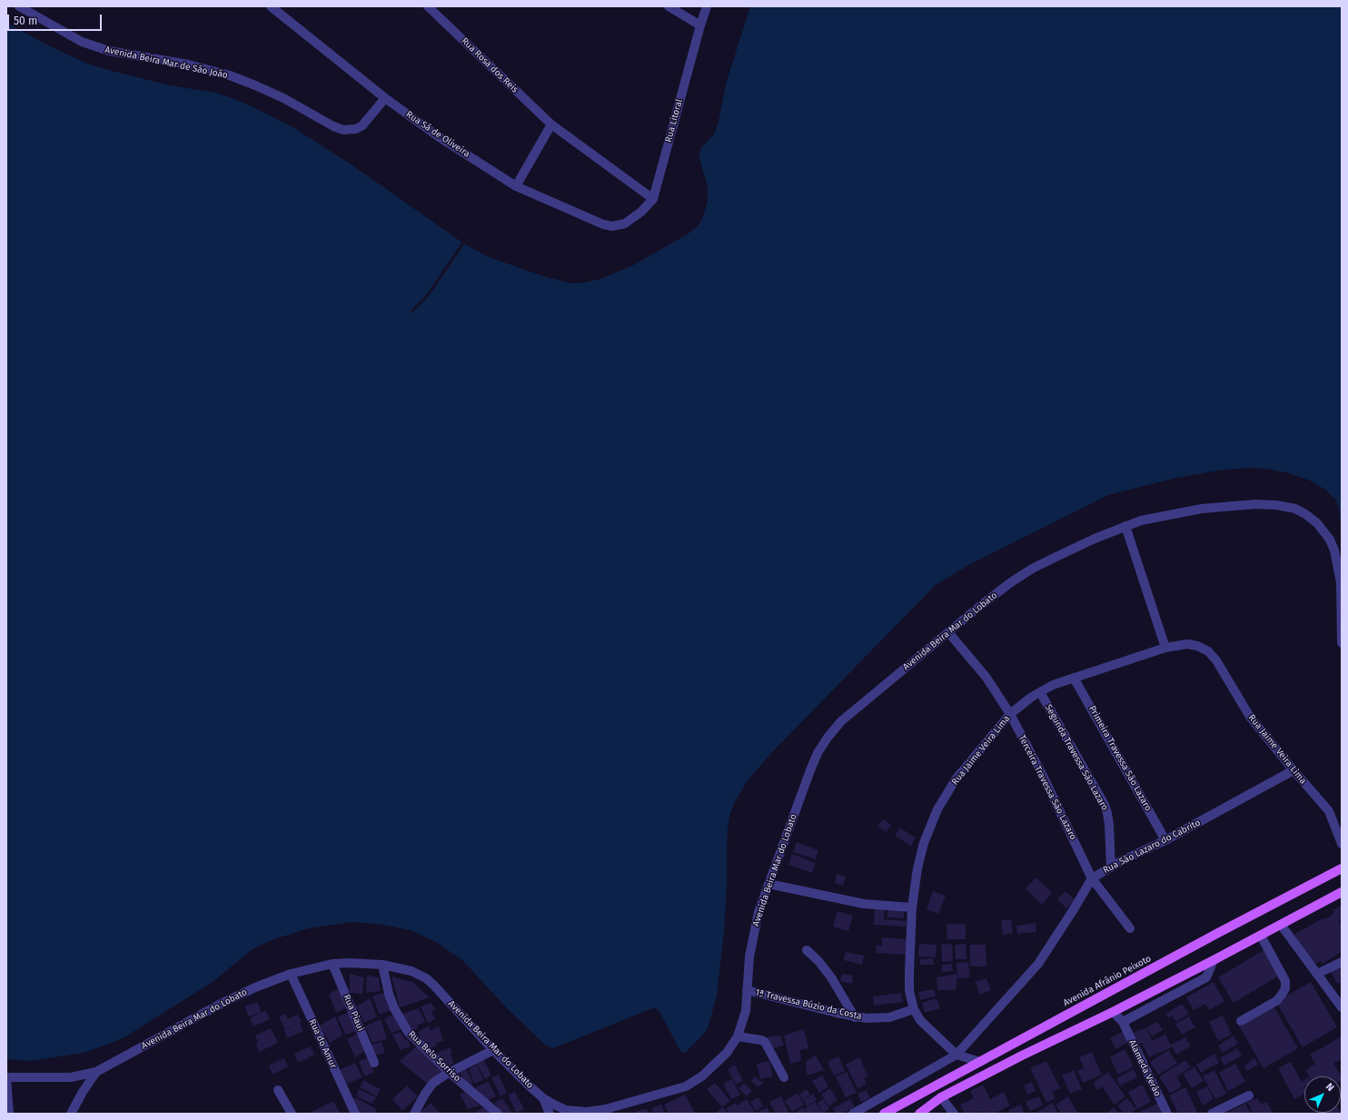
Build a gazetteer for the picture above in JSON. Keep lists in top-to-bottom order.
{
  "streets": {
    "main road": ["Avenida Afrânio Peixoto"],
    "street": [
      "Avenida Beira Mar de São João",
      "Rua Rosa dos Reis",
      "Rua Litoral",
      "Rua Sá de Oliveira",
      "Avenida Beira Mar do Lobato",
      "Rua Jaime Veira Lima",
      "Segunda Travessa São Lazaro",
      "Primeira Travessa São Lazaro",
      "Terceira Travessa São Lazaro",
      "Rua São Lazaro do Cabrito",
      "1ª Travessa Búzio da Costa",
      "Rua Piaui",
      "Rua do Amur",
      "Rua Belo Sorriso",
      "Alameda Verão"
    ]
  },
  "crossings": [
    ["Avenida Beira Mar de São João", "Rua Sá de Oliveira"],
    ["Rua Rosa dos Reis", "Rua Litoral"],
    ["Rua Litoral", "Rua Sá de Oliveira"],
    ["Avenida Beira Mar do Lobato", "Terceira Travessa São Lazaro"],
    ["Avenida Beira Mar do Lobato", "1ª Travessa Búzio da Costa"],
    ["Avenida Beira Mar do Lobato", "Rua Piaui"],
    ["Avenida Beira Mar do Lobato", "Rua do Amur"],
    ["Avenida Beira Mar do Lobato", "Rua Belo Sorriso"],
    ["Rua Jaime Veira Lima", "Segunda Travessa São Lazaro"],
    ["Rua Jaime Veira Lima", "Primeira Travessa São Lazaro"],
    ["Rua Jaime Veira Lima", "Terceira Travessa São Lazaro"],
    ["Rua Jaime Veira Lima", "Rua São Lazaro do Cabrito"],
    ["Rua Jaime Veira Lima", "Avenida Afrânio Peixoto"],
    ["Rua Jaime Veira Lima", "1ª Travessa Búzio da Costa"],
    ["Segunda Travessa São Lazaro", "Rua São Lazaro do Cabrito"],
    ["Primeira Travessa São Lazaro", "Rua São Lazaro do Cabrito"],
    ["Terceira Travessa São Lazaro", "Rua São Lazaro do Cabrito"]
  ],
  "scale_bar": "50 m",
  "north": "top right"
}
